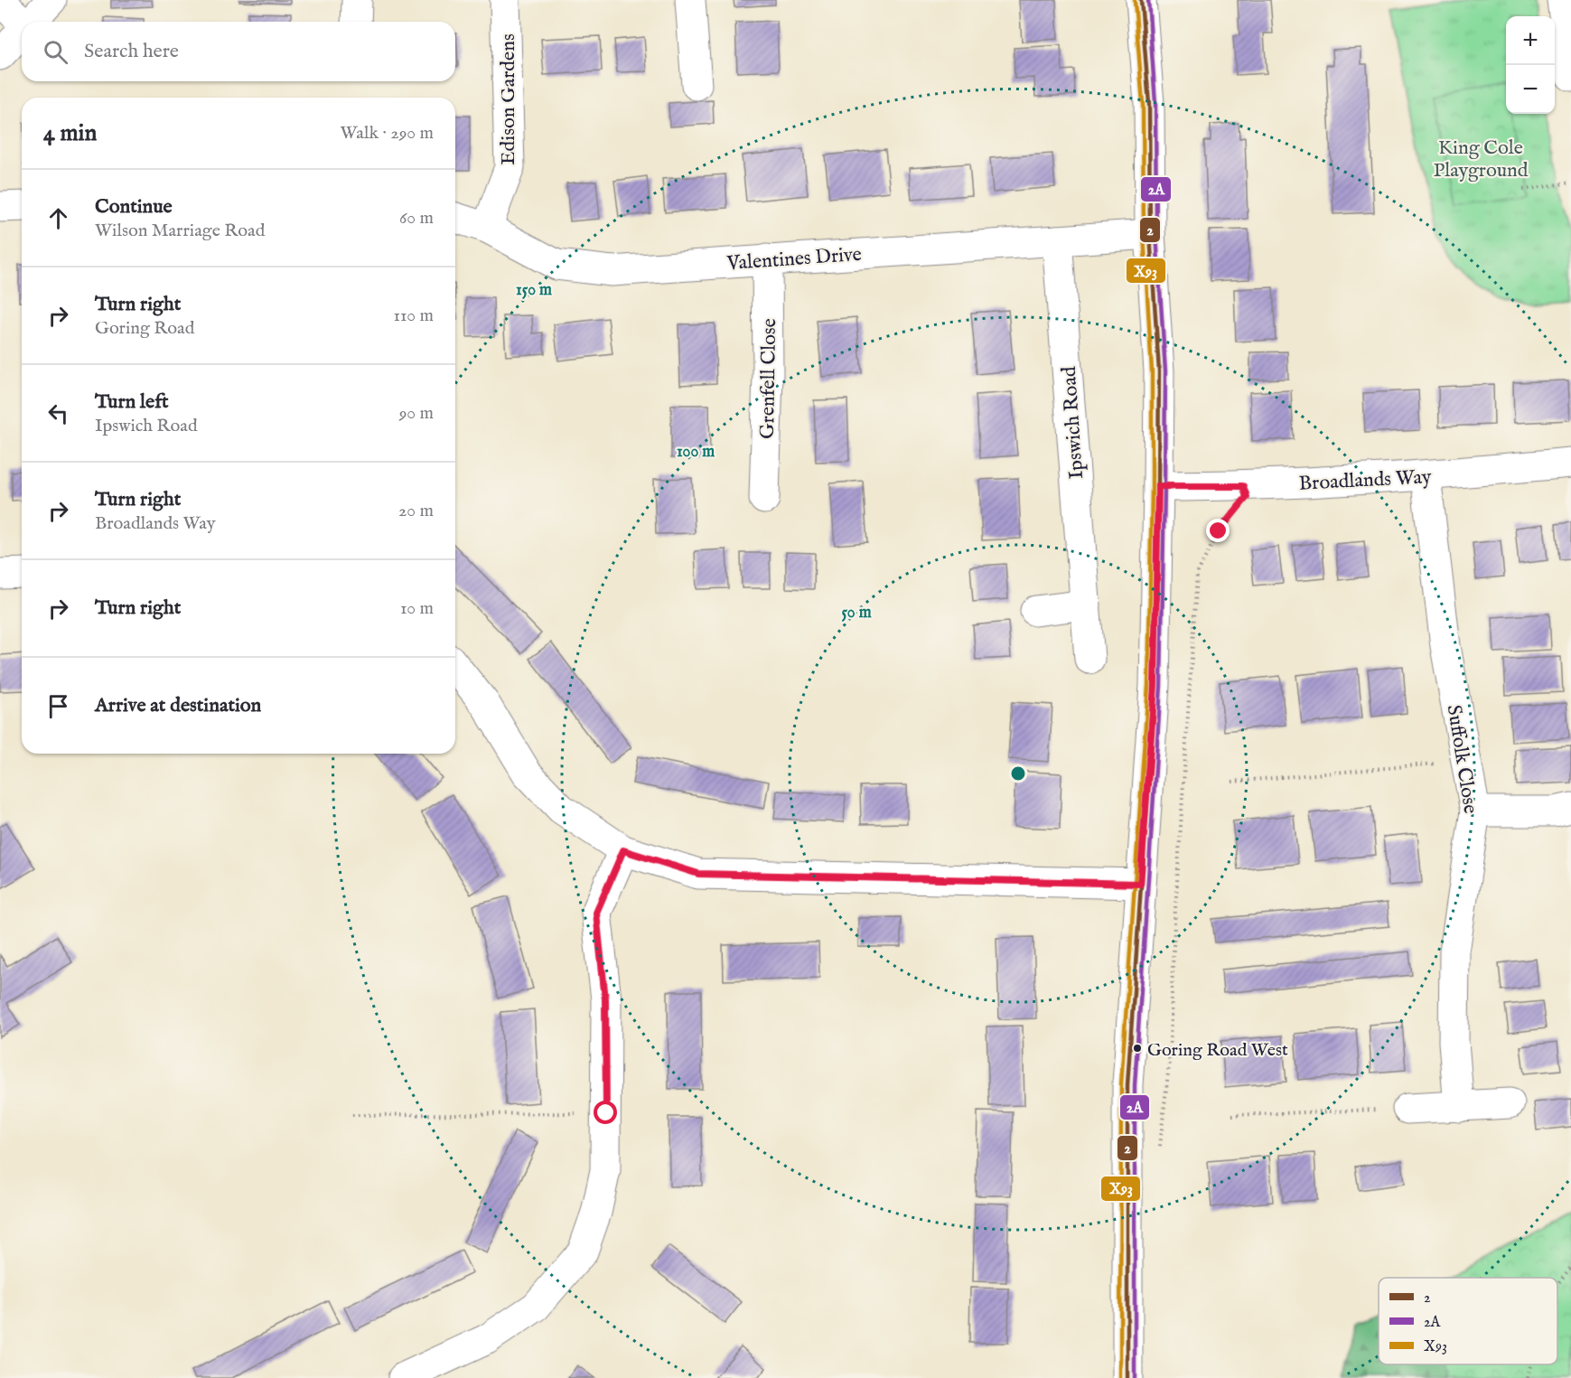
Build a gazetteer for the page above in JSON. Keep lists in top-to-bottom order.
{
  "streets": {
    "street": [
      "Edison Gardens",
      "Valentines Drive",
      "Grenfell Close",
      "Ipswich Road",
      "Broadlands Way",
      "Suffolk Close"
    ]
  },
  "crossings": [
    ["Edison Gardens", "Valentines Drive"],
    ["Valentines Drive", "Grenfell Close"],
    ["Valentines Drive", "Ipswich Road"],
    ["Broadlands Way", "Suffolk Close"]
  ],
  "parks": ["King Cole Playground"],
  "places": ["Goring Road West"],
  "lines": ["transit line 2", "transit line 2A", "transit line X93"],
  "legend": ["2", "2A", "X93"],
  "page": {
    "map_buttons": ["+", "−"],
    "search": "Search here",
    "heading": ["4 min", "Walk · 290 m"],
    "list": [
      ["Continue", "Wilson Marriage Road", "60 m"],
      ["Turn right", "Goring Road", "110 m"],
      ["Turn left", "Ipswich Road", "90 m"],
      ["Turn right", "Broadlands Way", "20 m"],
      ["Turn right", "10 m"],
      "Arrive at destination"
    ]
  },
  "rings": ["150 m", "100 m", "50 m"]
}
